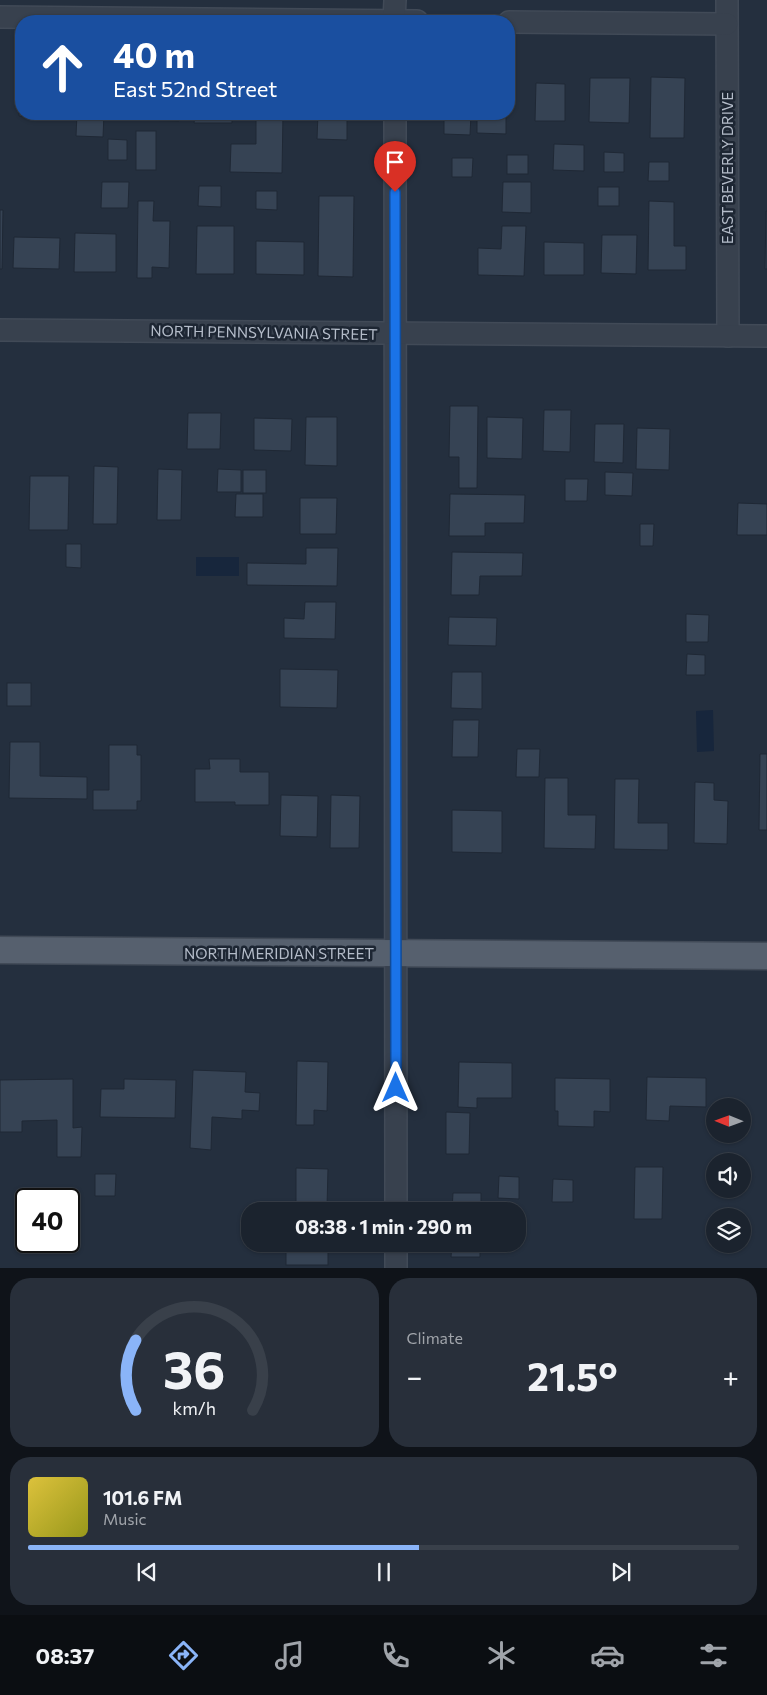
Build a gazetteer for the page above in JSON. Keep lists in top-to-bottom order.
{
  "streets": {
    "main road": ["NORTH MERIDIAN STREET"],
    "street": ["EAST BEVERLY DRIVE", "NORTH PENNSYLVANIA STREET"]
  },
  "crossings": [
    ["EAST BEVERLY DRIVE", "NORTH PENNSYLVANIA STREET"]
  ],
  "north": "left",
  "page": {
    "turn": ["40 m", "East 52nd Street"],
    "limit": "40",
    "trip": "08:38 · 1 min · 290 m",
    "tile": "Climate",
    "heat": ["−", "21.5°", "+"],
    "song": ["101.6 FM", "Music"],
    "tabs": "08:37",
    "gauge": ["36", "km/h"]
  }
}
